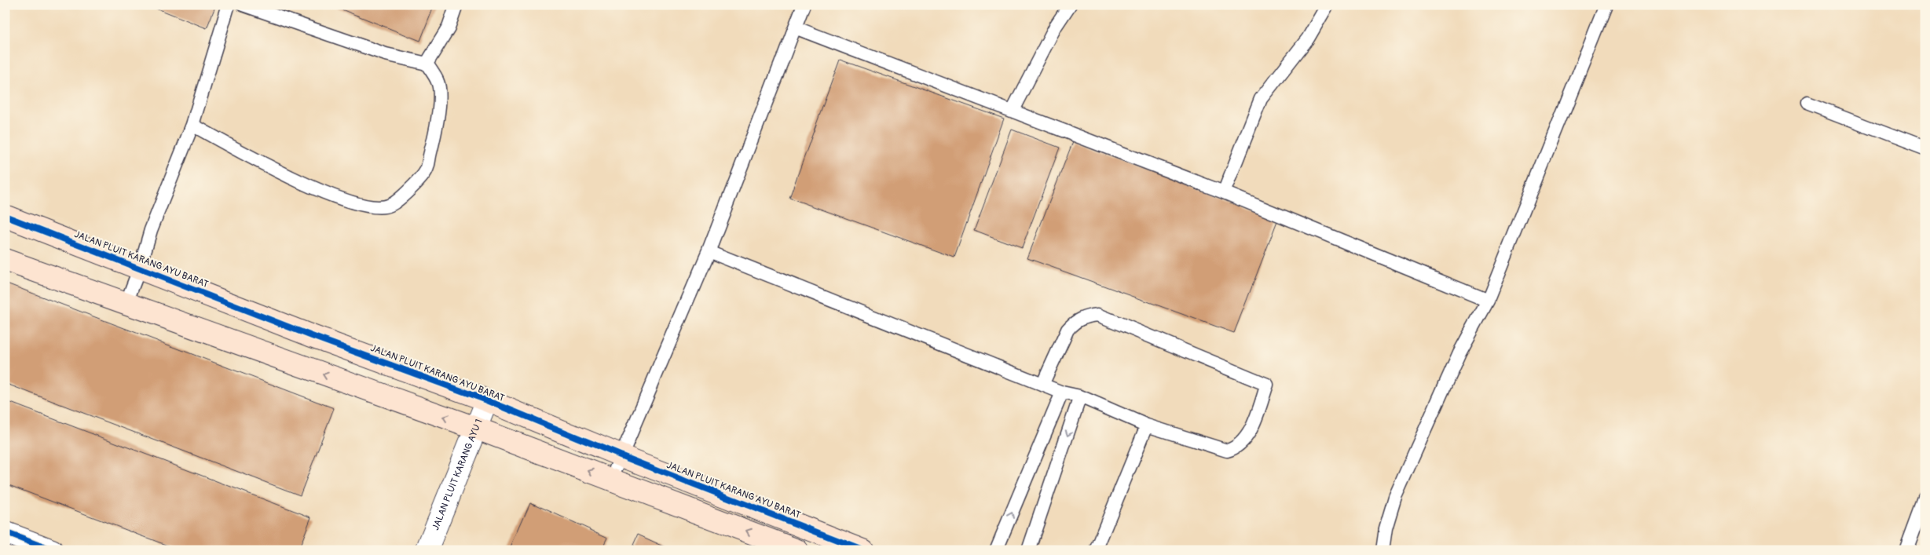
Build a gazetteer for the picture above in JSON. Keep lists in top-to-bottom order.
{
  "streets": {
    "street": ["JALAN PLUIT KARANG AYU BARAT", "JALAN PLUIT KARANG AYU 1"]
  },
  "crossings": [
    ["JALAN PLUIT KARANG AYU BARAT", "JALAN PLUIT KARANG AYU 1"]
  ]
}
